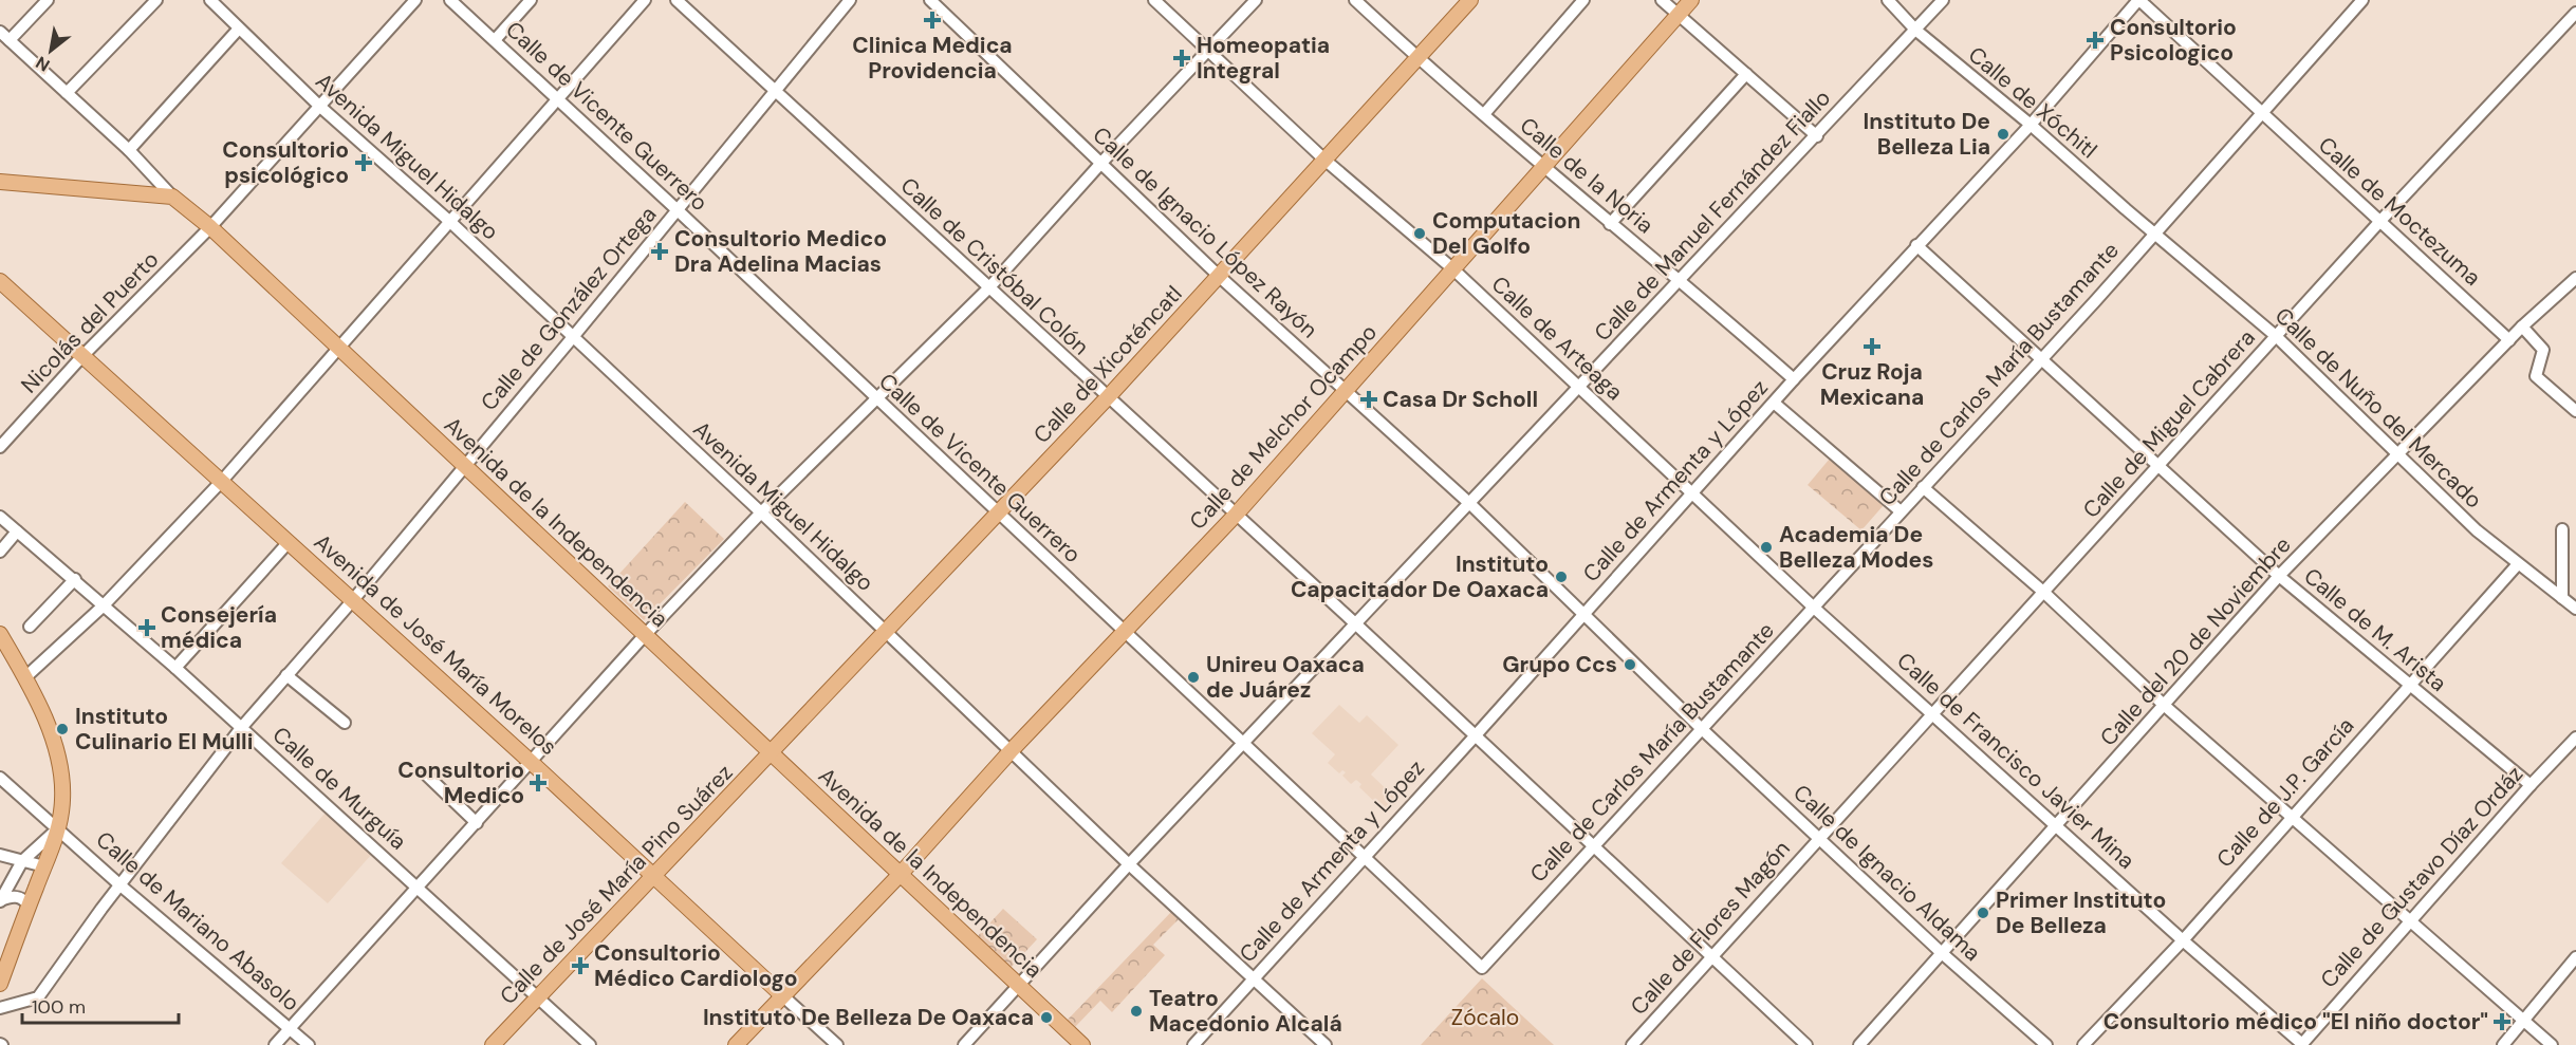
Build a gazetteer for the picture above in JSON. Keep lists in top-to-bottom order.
{
  "streets": {
    "main road": [
      "Calle de Xicoténcatl",
      "Calle de Melchor Ocampo",
      "Avenida de la Independencia",
      "Avenida de José María Morelos",
      "Calle de José María Pino Suárez"
    ],
    "street": [
      "Calle de Xóchitl",
      "Calle de Vicente Guerrero",
      "Avenida Miguel Hidalgo",
      "Calle de la Noria",
      "Calle de Moctezuma",
      "Calle de Manuel Fernández Fiallo",
      "Calle de Ignacio López Rayón",
      "Calle de Cristóbal Colón",
      "Calle de González Ortega",
      "Nicolás del Puerto",
      "Calle de Arteaga",
      "Calle de Carlos María Bustamante",
      "Calle de Nuño del Mercado",
      "Calle de Miguel Cabrera",
      "Calle de Armenta y López",
      "Calle de M. Arista",
      "Calle del 20 de Noviembre",
      "Calle de Francisco Javier Mina",
      "Calle de Murguía",
      "Calle de J.P. García",
      "Calle de Ignacio Aldama",
      "Calle de Gustavo Díaz Ordáz",
      "Calle de Mariano Abasolo",
      "Calle de Flores Magón"
    ]
  },
  "crossings": [
    ["Calle de Xóchitl", "Calle de Manuel Fernández Fiallo"],
    ["Calle de Xóchitl", "Calle de Carlos María Bustamante"],
    ["Calle de Xóchitl", "Calle de Nuño del Mercado"],
    ["Calle de Xóchitl", "Calle de Armenta y López"],
    ["Calle de Vicente Guerrero", "Calle de Manuel Fernández Fiallo"],
    ["Calle de Vicente Guerrero", "Calle de González Ortega"],
    ["Calle de Vicente Guerrero", "Calle de Xicoténcatl"],
    ["Calle de Vicente Guerrero", "Calle de Carlos María Bustamante"],
    ["Calle de Vicente Guerrero", "Calle de Melchor Ocampo"],
    ["Calle de Vicente Guerrero", "Calle de Armenta y López"],
    ["Avenida Miguel Hidalgo", "Calle de Manuel Fernández Fiallo"],
    ["Avenida Miguel Hidalgo", "Calle de González Ortega"],
    ["Avenida Miguel Hidalgo", "Nicolás del Puerto"],
    ["Avenida Miguel Hidalgo", "Calle de Xicoténcatl"],
    ["Avenida Miguel Hidalgo", "Calle de Melchor Ocampo"],
    ["Avenida Miguel Hidalgo", "Calle de Armenta y López"],
    ["Calle de la Noria", "Calle de Manuel Fernández Fiallo"],
    ["Calle de la Noria", "Calle de Xicoténcatl"],
    ["Calle de la Noria", "Calle de Melchor Ocampo"],
    ["Calle de la Noria", "Calle de Armenta y López"],
    ["Calle de Moctezuma", "Calle de Carlos María Bustamante"],
    ["Calle de Moctezuma", "Calle de Miguel Cabrera"],
    ["Calle de Moctezuma", "Calle de Armenta y López"],
    ["Calle de Moctezuma", "Calle del 20 de Noviembre"],
    ["Calle de Manuel Fernández Fiallo", "Calle de Ignacio López Rayón"],
    ["Calle de Manuel Fernández Fiallo", "Calle de Cristóbal Colón"],
    ["Calle de Manuel Fernández Fiallo", "Calle de Arteaga"],
    ["Calle de Manuel Fernández Fiallo", "Avenida de la Independencia"],
    ["Calle de Ignacio López Rayón", "Calle de Xicoténcatl"],
    ["Calle de Ignacio López Rayón", "Calle de Carlos María Bustamante"],
    ["Calle de Ignacio López Rayón", "Calle de Melchor Ocampo"],
    ["Calle de Ignacio López Rayón", "Calle de Armenta y López"],
    ["Calle de Ignacio López Rayón", "Calle de Ignacio Aldama"],
    ["Calle de Cristóbal Colón", "Calle de González Ortega"],
    ["Calle de Cristóbal Colón", "Calle de Xicoténcatl"],
    ["Calle de Cristóbal Colón", "Calle de Carlos María Bustamante"],
    ["Calle de Cristóbal Colón", "Calle de Melchor Ocampo"],
    ["Calle de Cristóbal Colón", "Calle de Armenta y López"],
    ["Calle de Cristóbal Colón", "Calle de Flores Magón"],
    ["Calle de González Ortega", "Avenida de la Independencia"],
    ["Calle de González Ortega", "Avenida de José María Morelos"],
    ["Calle de González Ortega", "Calle de Murguía"],
    ["Calle de González Ortega", "Calle de Mariano Abasolo"],
    ["Nicolás del Puerto", "Avenida de la Independencia"],
    ["Nicolás del Puerto", "Avenida de José María Morelos"],
    ["Calle de Arteaga", "Calle de Xicoténcatl"],
    ["Calle de Arteaga", "Calle de Carlos María Bustamante"],
    ["Calle de Arteaga", "Calle de Melchor Ocampo"],
    ["Calle de Arteaga", "Calle de Armenta y López"],
    ["Calle de Arteaga", "Calle de Francisco Javier Mina"],
    ["Calle de Xicoténcatl", "Avenida de la Independencia"],
    ["Calle de Xicoténcatl", "Calle de José María Pino Suárez"],
    ["Calle de Carlos María Bustamante", "Calle de Nuño del Mercado"],
    ["Calle de Carlos María Bustamante", "Calle de M. Arista"],
    ["Calle de Carlos María Bustamante", "Calle de Francisco Javier Mina"],
    ["Calle de Carlos María Bustamante", "Calle de Ignacio Aldama"],
    ["Calle de Nuño del Mercado", "Calle de Miguel Cabrera"],
    ["Calle de Nuño del Mercado", "Calle del 20 de Noviembre"],
    ["Calle de Nuño del Mercado", "Calle de J.P. García"],
    ["Calle de Miguel Cabrera", "Calle de M. Arista"],
    ["Calle de Miguel Cabrera", "Calle de Francisco Javier Mina"],
    ["Calle de Miguel Cabrera", "Calle de Ignacio Aldama"],
    ["Calle de Miguel Cabrera", "Calle de Flores Magón"],
    ["Calle de Melchor Ocampo", "Avenida de la Independencia"],
    ["Calle de Melchor Ocampo", "Avenida de José María Morelos"],
    ["Calle de Armenta y López", "Calle de M. Arista"],
    ["Avenida de la Independencia", "Calle de José María Pino Suárez"],
    ["Calle de M. Arista", "Calle del 20 de Noviembre"],
    ["Calle de M. Arista", "Calle de J.P. García"],
    ["Calle de M. Arista", "Calle de Gustavo Díaz Ordáz"],
    ["Calle del 20 de Noviembre", "Calle de Francisco Javier Mina"],
    ["Calle del 20 de Noviembre", "Calle de Ignacio Aldama"],
    ["Avenida de José María Morelos", "Calle de José María Pino Suárez"],
    ["Calle de Francisco Javier Mina", "Calle de J.P. García"],
    ["Calle de Francisco Javier Mina", "Calle de Gustavo Díaz Ordáz"],
    ["Calle de Murguía", "Calle de José María Pino Suárez"],
    ["Calle de Ignacio Aldama", "Calle de Flores Magón"]
  ],
  "parks": ["Zócalo"],
  "places": {
    "health": [
      "Clinica Medica Providencia",
      "Consultorio Psicologico",
      "Homeopatia Integral",
      "Consultorio psicológico",
      "Consultorio Medico Dra Adelina Macias",
      "Cruz Roja Mexicana",
      "Casa Dr Scholl",
      "Consejería médica",
      "Consultorio Medico",
      "Consultorio Médico Cardiologo",
      "Consultorio médico \"El niño doctor\""
    ],
    "other": [
      "Instituto De Belleza Lia",
      "Computacion Del Golfo",
      "Academia De Belleza Modes",
      "Instituto Capacitador De Oaxaca",
      "Grupo Ccs",
      "Unireu Oaxaca de Juárez",
      "Instituto Culinario El Mulli",
      "Primer Instituto De Belleza",
      "Teatro Macedonio Alcalá",
      "Instituto De Belleza De Oaxaca"
    ]
  },
  "scale_bar": "100 m",
  "north": "bottom left"
}
